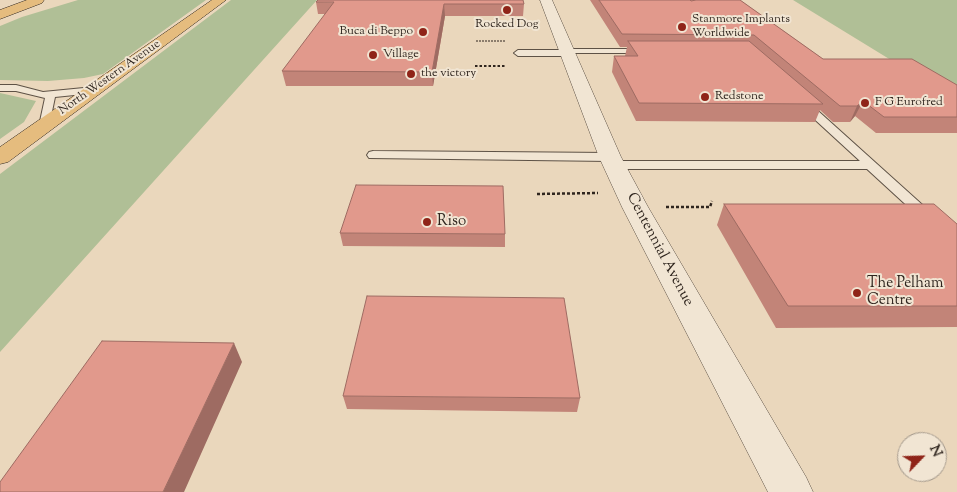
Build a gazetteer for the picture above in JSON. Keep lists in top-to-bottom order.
{
  "streets": {
    "highway": ["North Western Avenue"],
    "street": ["Centennial Avenue"]
  },
  "places": [
    "Rocked Dog",
    "Stanmore Implants Worldwide",
    "Buca di Beppo",
    "Village",
    "the victory",
    "Redstone",
    "F G Eurofred",
    "Riso",
    "The Pelham Centre"
  ],
  "north": "top right"
}
